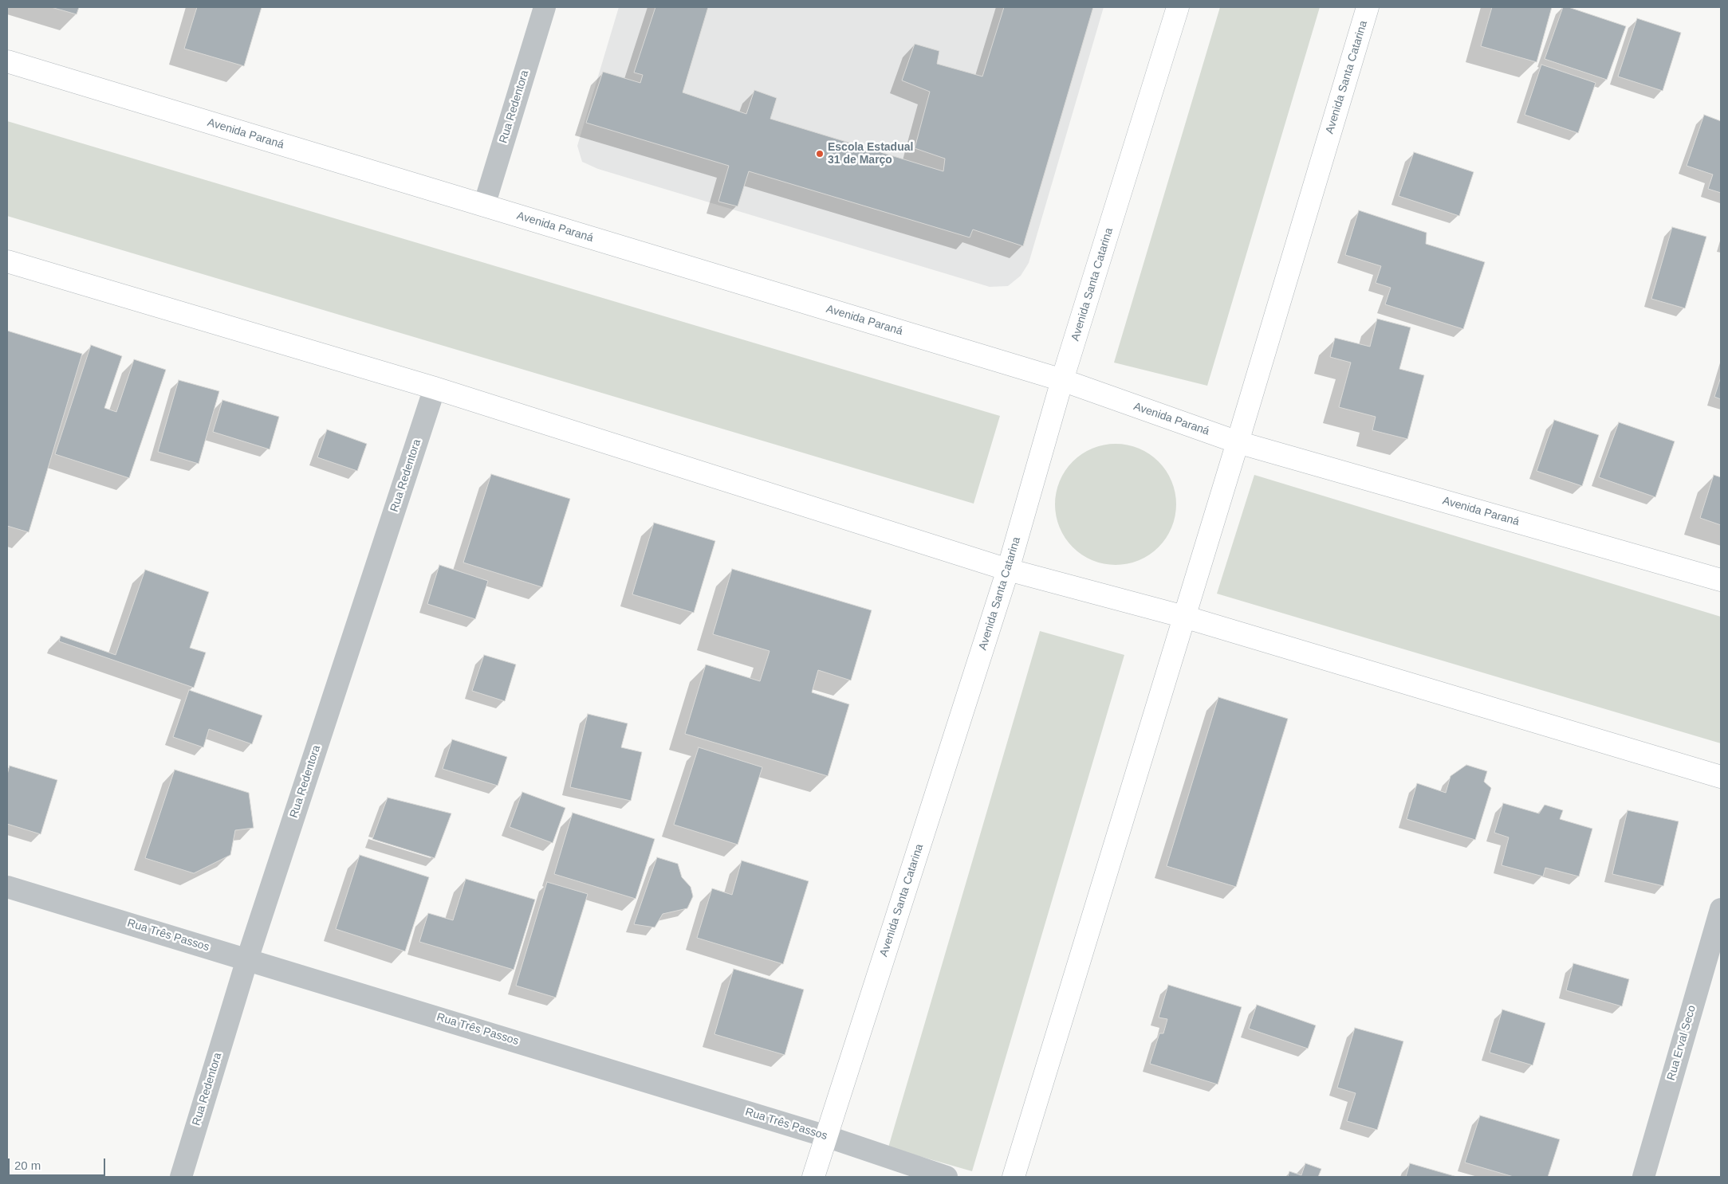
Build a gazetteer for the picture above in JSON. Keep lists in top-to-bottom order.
{
  "streets": {
    "main road": ["Avenida Santa Catarina", "Avenida Paraná"],
    "street": ["Rua Redentora", "Rua Três Passos", "Rua Erval Seco"]
  },
  "crossings": [
    ["Avenida Santa Catarina", "Avenida Paraná"],
    ["Avenida Santa Catarina", "Rua Três Passos"],
    ["Rua Redentora", "Avenida Paraná"],
    ["Rua Redentora", "Rua Três Passos"]
  ],
  "places": ["Escola Estadual 31 de Março"],
  "scale_bar": "20 m"
}
